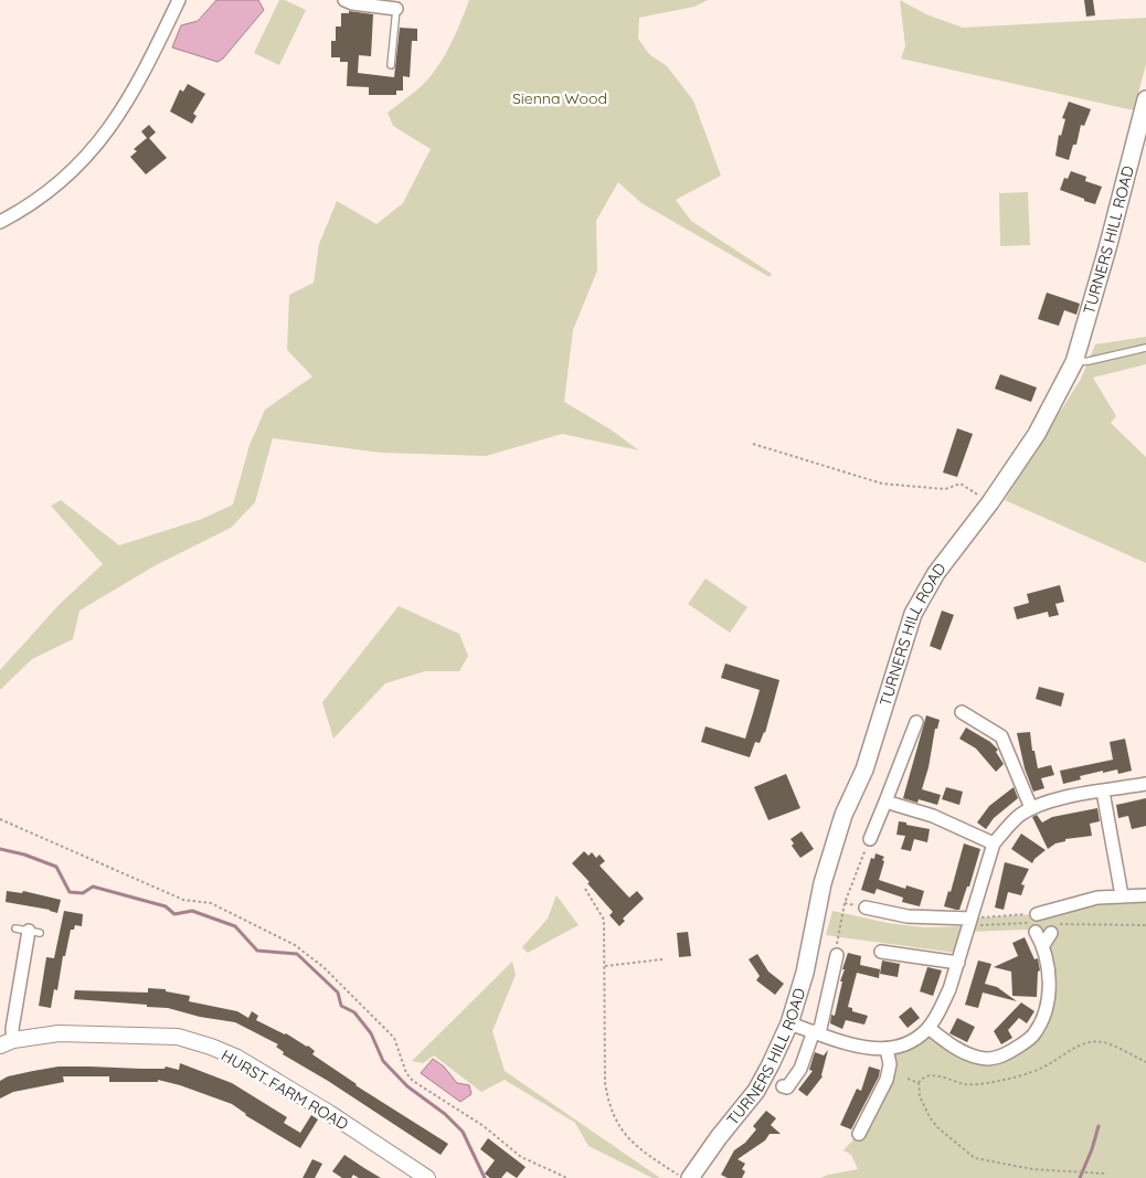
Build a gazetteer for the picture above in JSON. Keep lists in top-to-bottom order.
{
  "streets": {
    "main road": ["TURNERS HILL ROAD"],
    "street": ["HURST FARM ROAD"]
  },
  "parks": ["Sienna Wood"]
}
